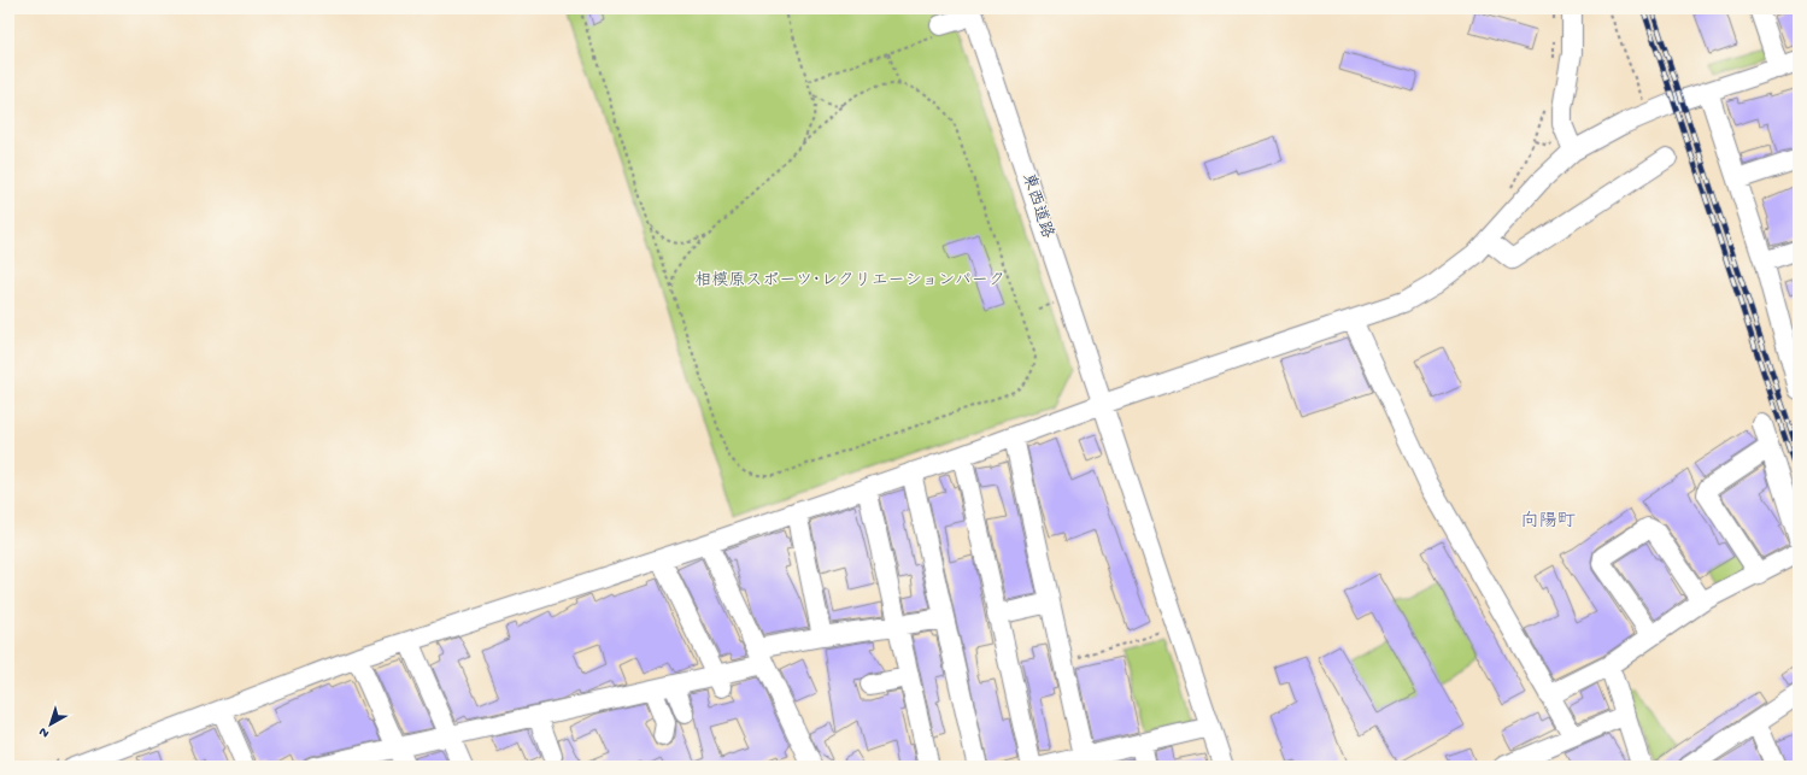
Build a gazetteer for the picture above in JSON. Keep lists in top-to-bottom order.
{
  "streets": {
    "street": ["東西道路"]
  },
  "districts": ["向陽町"],
  "parks": ["相模原スポーツ･レクリエーションパーク"],
  "north": "bottom left"
}
